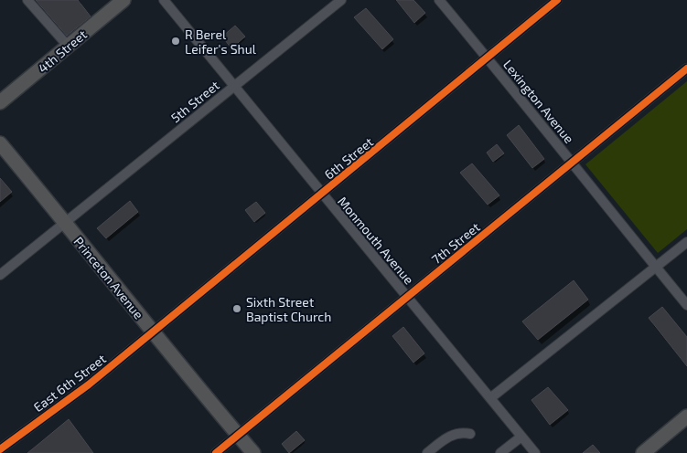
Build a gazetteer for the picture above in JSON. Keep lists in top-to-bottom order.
{
  "streets": {
    "street": [
      "4th Street",
      "5th Street",
      "Lexington Avenue",
      "6th Street",
      "Monmouth Avenue",
      "7th Street",
      "Princeton Avenue",
      "East 6th Street"
    ]
  },
  "crossings": [
    ["5th Street", "Monmouth Avenue"],
    ["5th Street", "Princeton Avenue"],
    ["Lexington Avenue", "6th Street"],
    ["Lexington Avenue", "7th Street"],
    ["6th Street", "Monmouth Avenue"],
    ["6th Street", "Princeton Avenue"],
    ["6th Street", "East 6th Street"],
    ["Monmouth Avenue", "7th Street"],
    ["7th Street", "Princeton Avenue"],
    ["Princeton Avenue", "East 6th Street"]
  ],
  "places": ["R Berel Leifer's Shul", "Sixth Street Baptist Church"]
}
